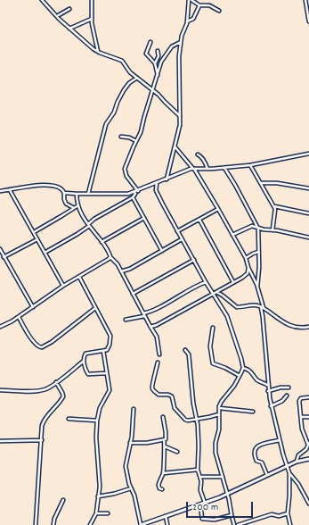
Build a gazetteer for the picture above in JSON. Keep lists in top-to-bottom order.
{
  "scale_bar": "200 m"
}
